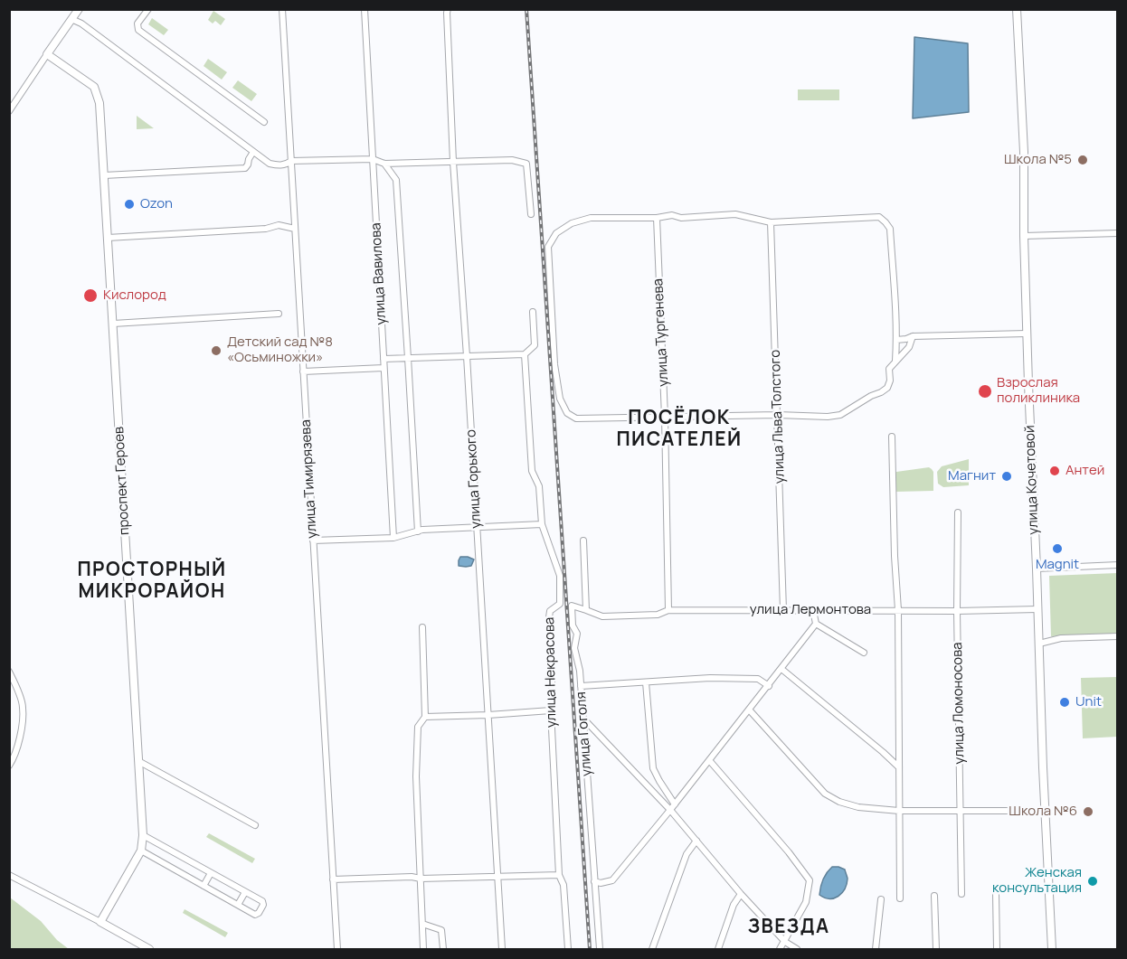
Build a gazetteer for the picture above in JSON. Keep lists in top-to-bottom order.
{
  "streets": {
    "street": [
      "улица Вавилова",
      "улица Тургенева",
      "улица Льва Толстого",
      "улица Тимирязева",
      "улица Горького",
      "улица Кочетовой",
      "проспект Героев",
      "улица Лермонтова",
      "улица Некрасова",
      "улица Ломоносова",
      "улица Гоголя"
    ]
  },
  "crossings": [
    ["улица Тургенева", "улица Лермонтова"],
    ["улица Льва Толстого", "улица Лермонтова"],
    ["улица Кочетовой", "улица Лермонтова"],
    ["улица Лермонтова", "улица Ломоносова"],
    ["улица Лермонтова", "улица Гоголя"]
  ],
  "districts": ["ПОСЁЛОК ПИСАТЕЛЕЙ", "ПРОСТОРНЫЙ МИКРОРАЙОН", "ЗВЕЗДА"],
  "places": [
    "Школа №5",
    "Ozon",
    "Кислород",
    "Детский сад №8 «Осьминожки»",
    "Взрослая поликлиника",
    "Антей",
    "Магнит",
    "Magnit",
    "Unit",
    "Школа №6",
    "Женская консультация"
  ]
}
